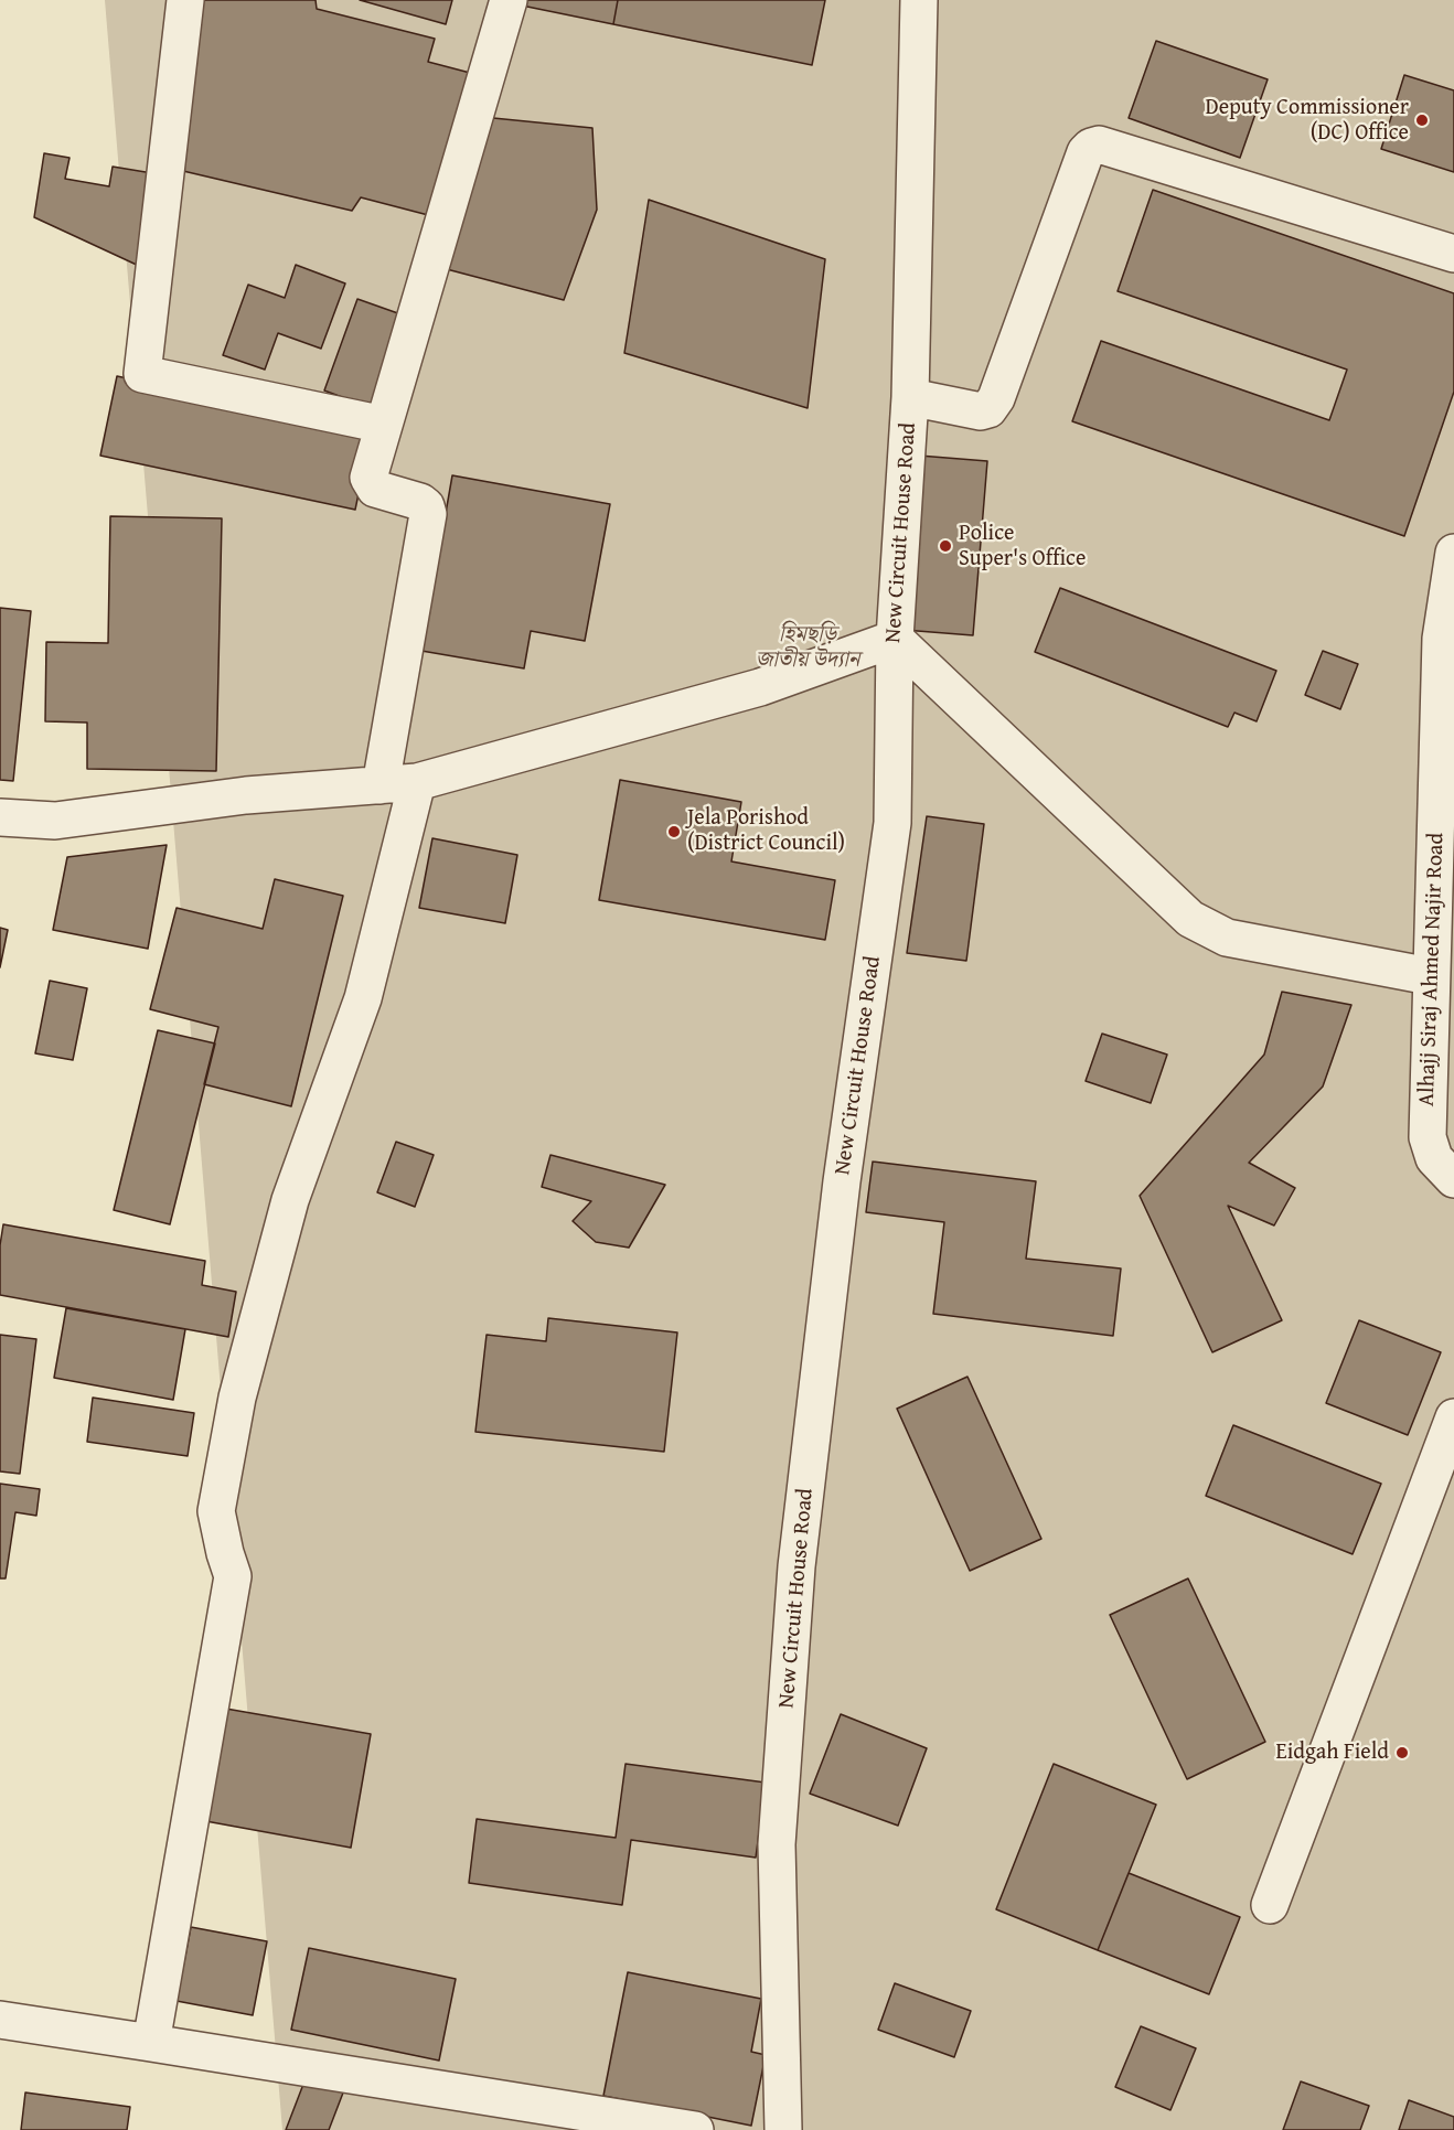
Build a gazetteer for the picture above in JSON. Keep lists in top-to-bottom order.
{
  "streets": {
    "street": ["New Circuit House Road", "Alhajj Siraj Ahmed Najir Road"]
  },
  "parks": ["হিমছড়ি জাতীয় উদ্যান"],
  "places": [
    "Deputy Commissioner (DC) Office",
    "Police Super's Office",
    "Jela Porishod (District Council)",
    "Eidgah Field"
  ]
}
